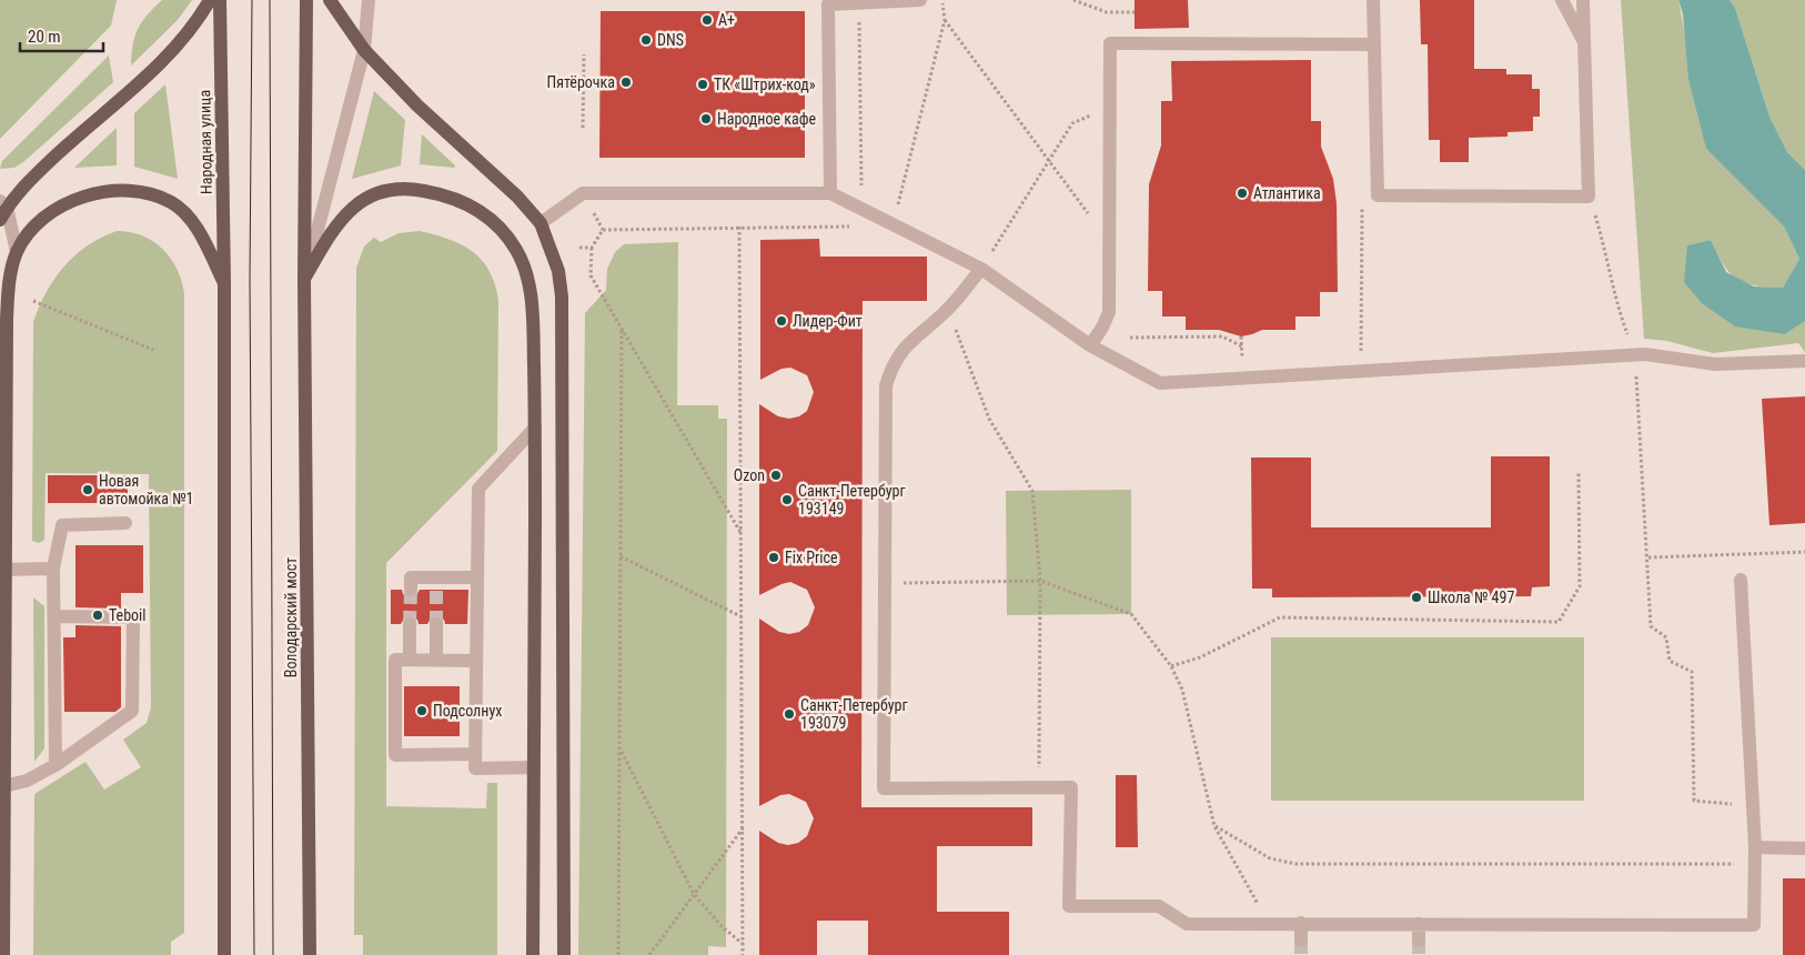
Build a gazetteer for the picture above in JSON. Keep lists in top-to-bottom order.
{
  "streets": {
    "main road": ["Народная улица", "Володарский мост"]
  },
  "places": [
    "А+",
    "DNS",
    "Пятёрочка",
    "ТК «Штрих-код»",
    "Народное кафе",
    "Атлантика",
    "Лидер-Фит",
    "Ozon",
    "Новая автомойка №1",
    "Санкт-Петербург 193149",
    "Fix Price",
    "Школа № 497",
    "Teboil",
    "Подсолнух",
    "Санкт-Петербург 193079"
  ],
  "scale_bar": "20 m"
}
